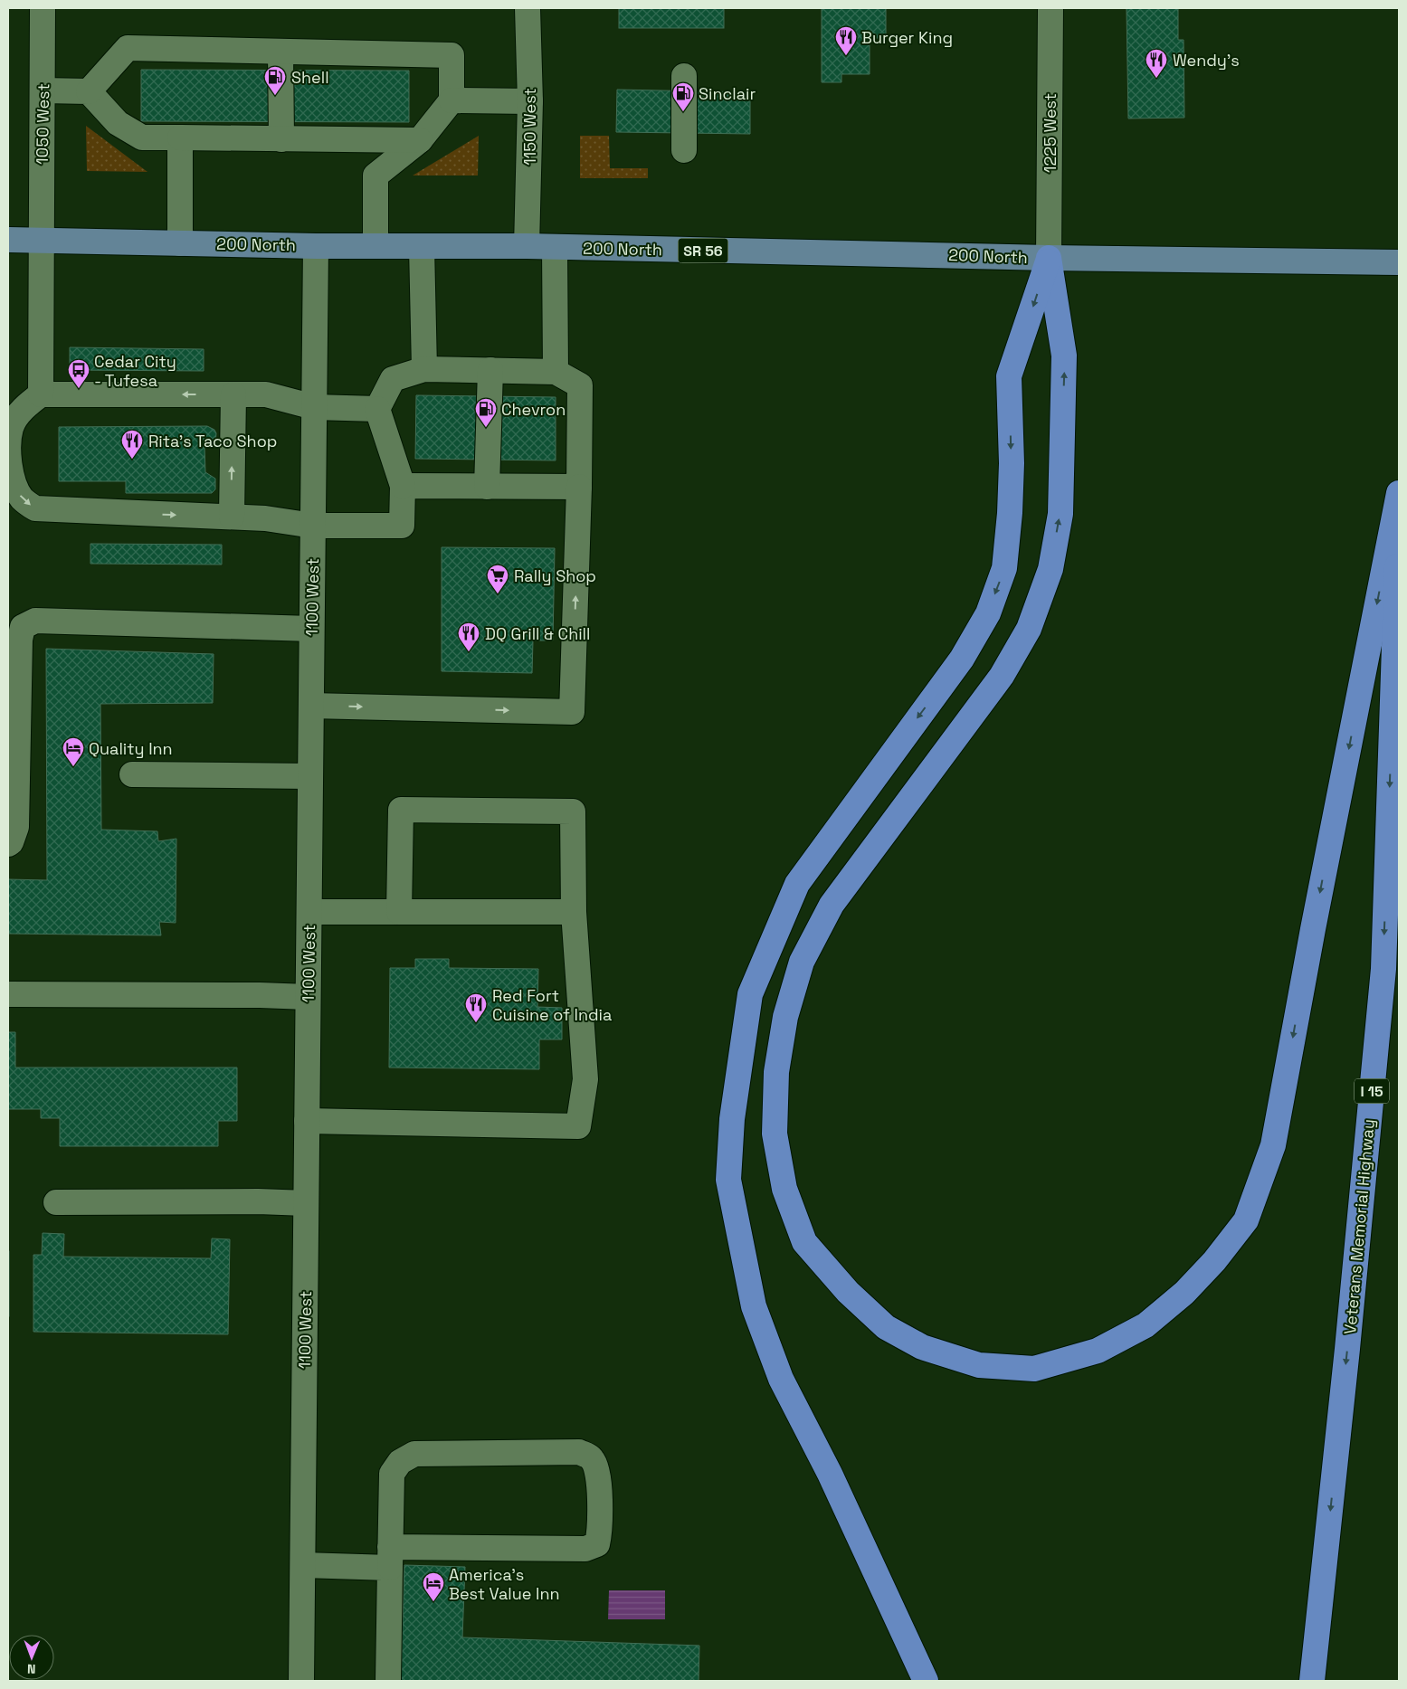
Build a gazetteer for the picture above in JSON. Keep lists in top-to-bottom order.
{
  "streets": {
    "highway": ["I 15", "Veterans Memorial Highway"],
    "main road": ["200 North", "SR 56"],
    "street": [
      "1050 West",
      "1150 West",
      "1225 West",
      "1100 West"
    ]
  },
  "crossings": [
    ["1050 West", "200 North"],
    ["1150 West", "200 North"],
    ["1225 West", "200 North"],
    ["200 North", "1100 West"]
  ],
  "one_way": ["Veterans Memorial Highway"],
  "places": {
    "restaurant": [
      "Burger King",
      "Wendy's",
      "Rita's Taco Shop",
      "DQ Grill & Chill",
      "Red Fort Cuisine of India"
    ],
    "fuel station": ["Shell", "Sinclair", "Chevron"],
    "bus stop": ["Cedar City - Tufesa"],
    "supermarket": ["Rally Shop"],
    "hotel": ["Quality Inn", "America's Best Value Inn"]
  },
  "north": "bottom"
}
